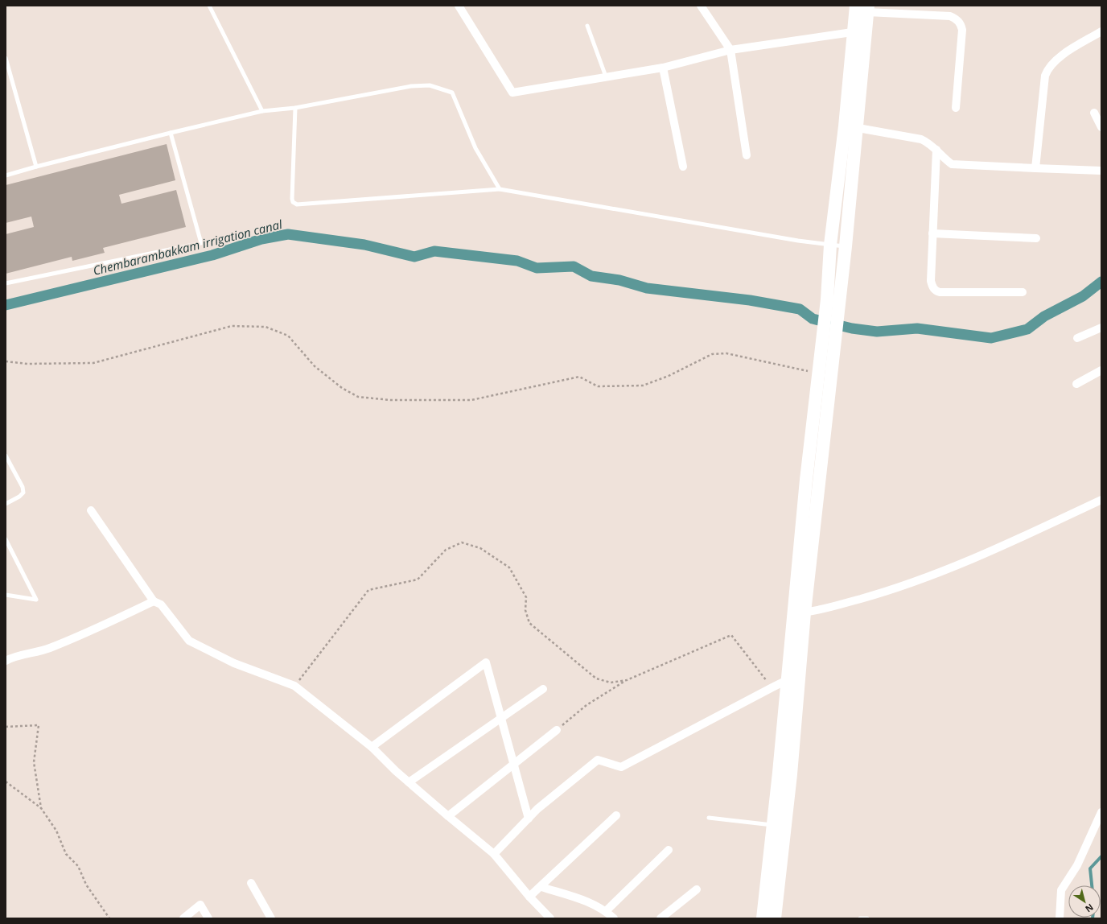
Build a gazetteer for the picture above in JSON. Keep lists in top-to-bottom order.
{
  "water": ["Chembarambakkam irrigation canal"],
  "north": "bottom right"
}
